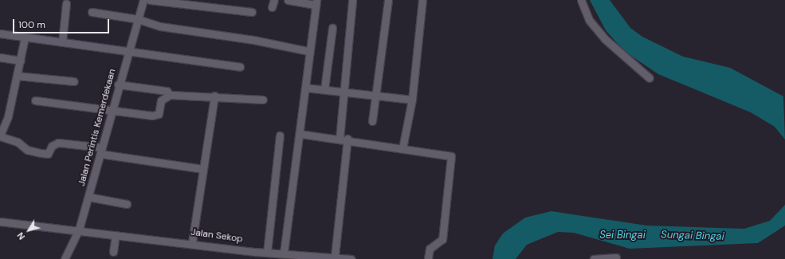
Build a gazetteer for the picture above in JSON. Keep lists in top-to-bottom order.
{
  "streets": {
    "street": ["Jalan Perintis Kemerdekaan", "Jalan Sekop"]
  },
  "crossings": [
    ["Jalan Perintis Kemerdekaan", "Jalan Sekop"]
  ],
  "water": ["Sei Bingai", "Sungai Bingai"],
  "scale_bar": "100 m",
  "north": "bottom left"
}
